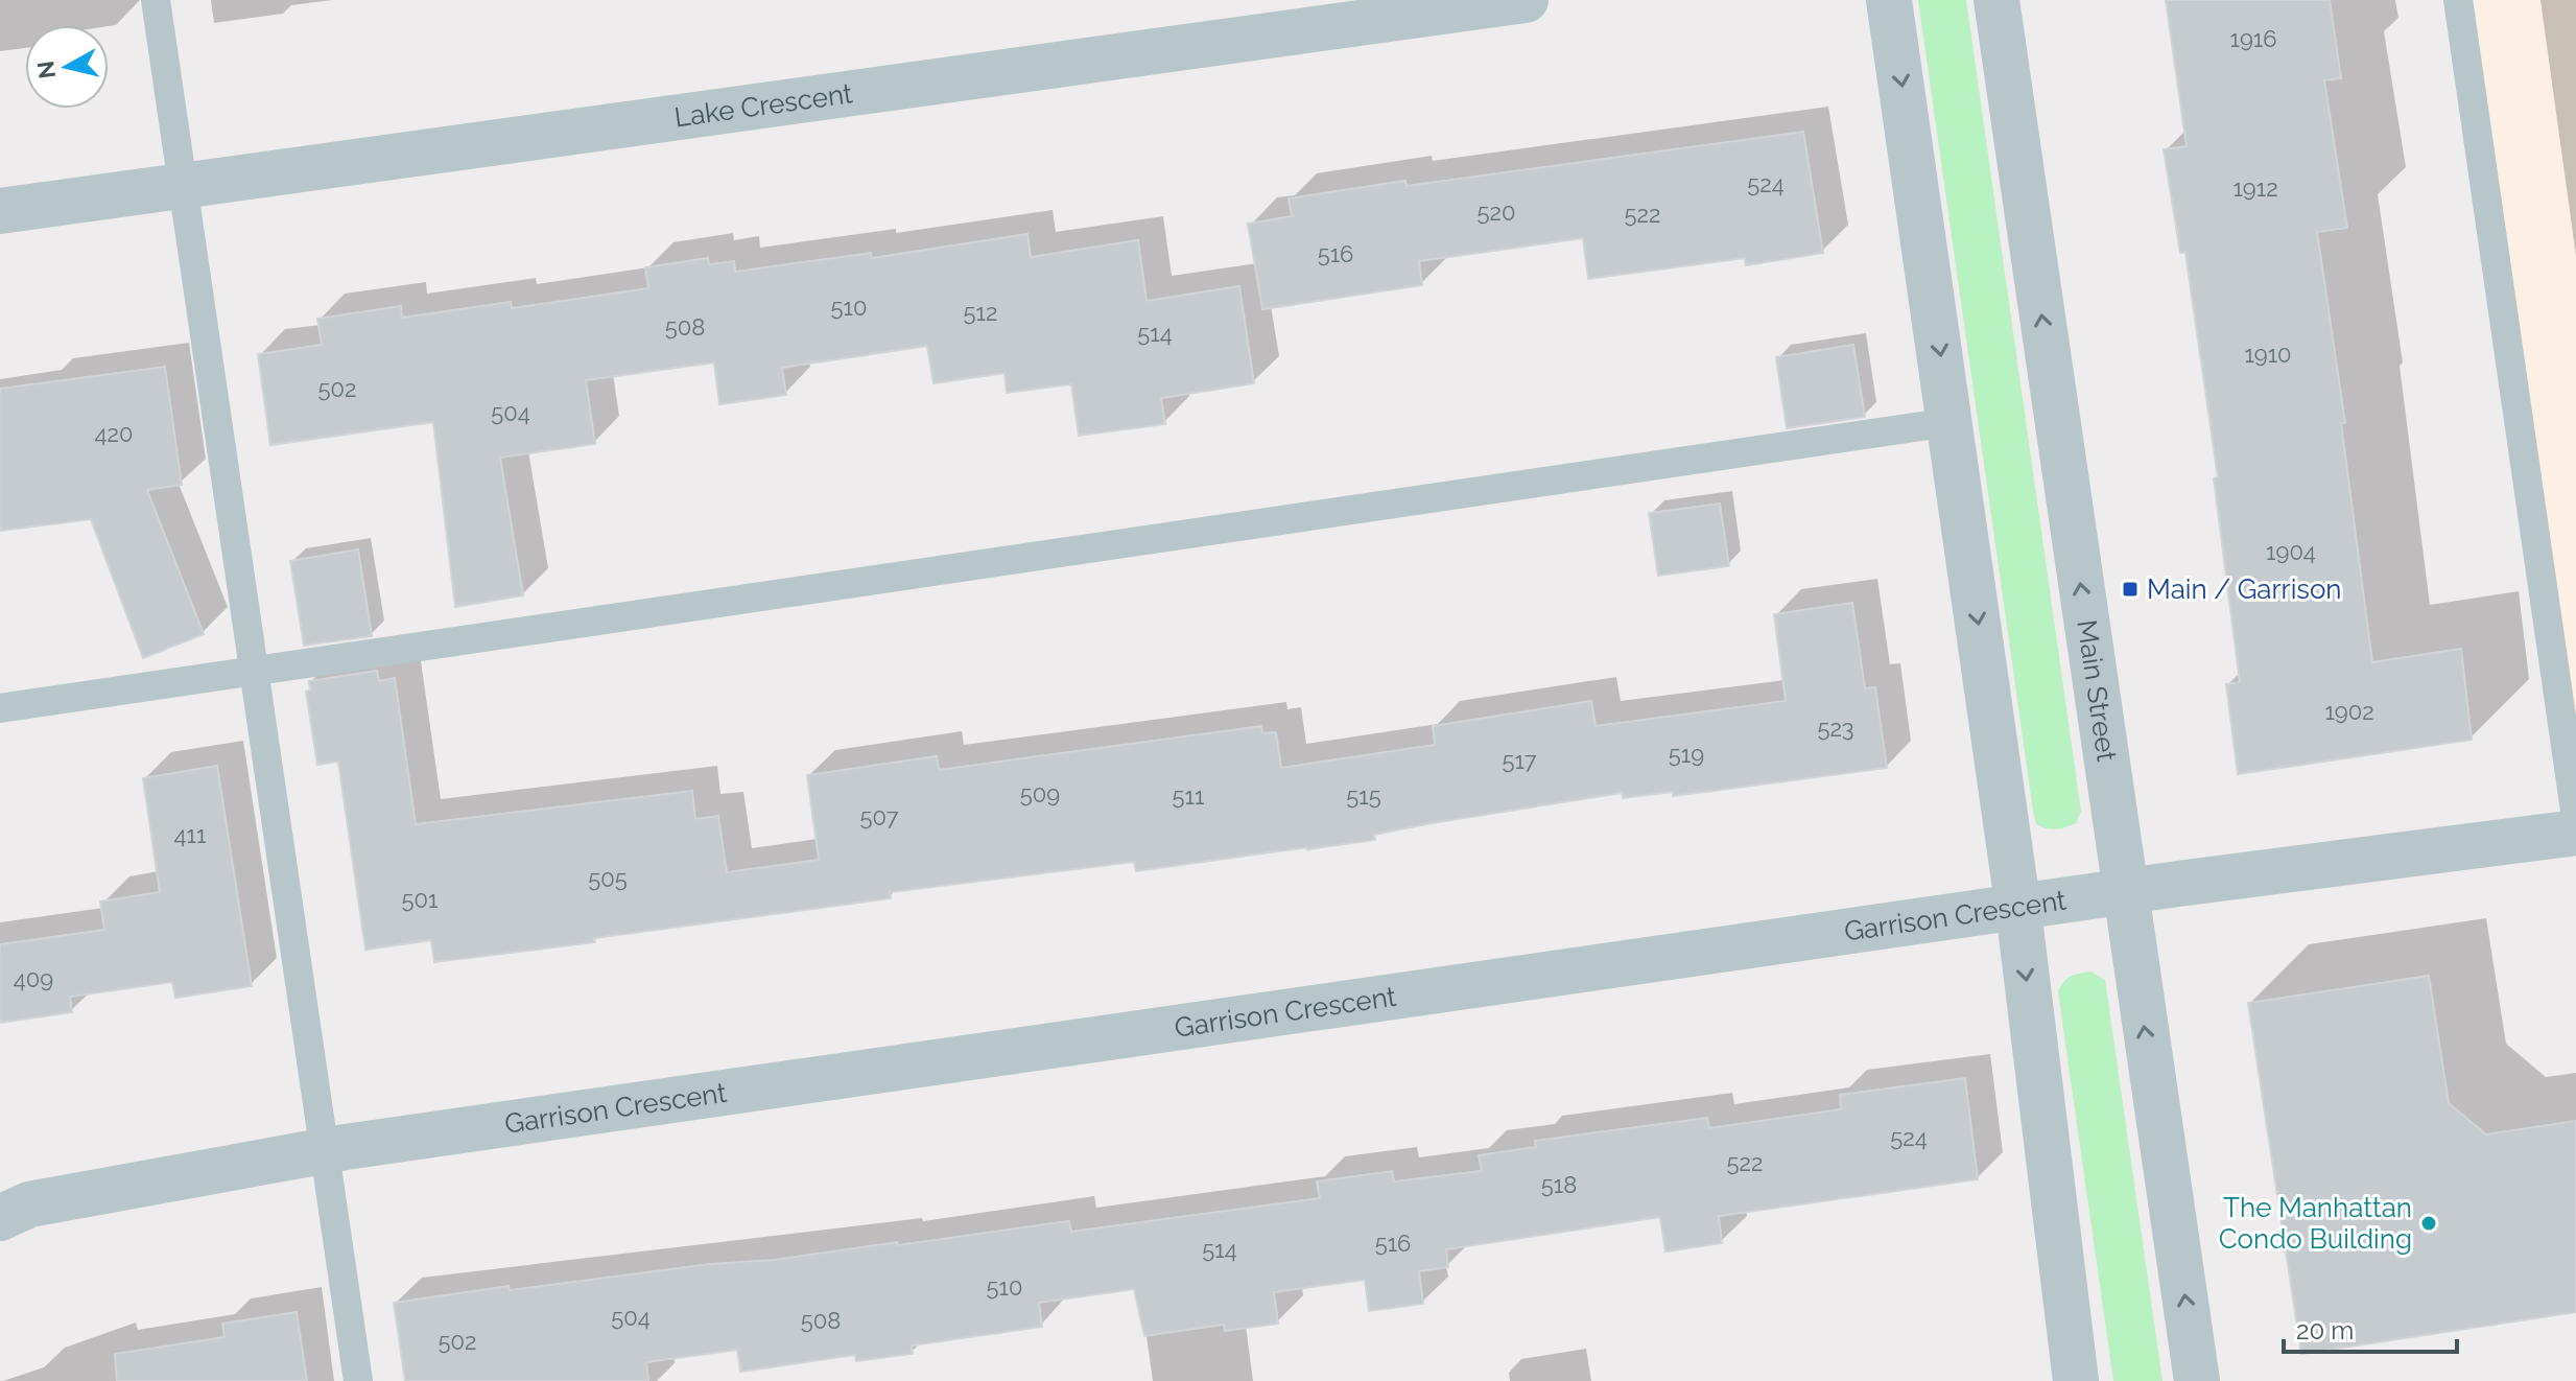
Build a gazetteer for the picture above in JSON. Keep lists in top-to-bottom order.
{
  "streets": {
    "street": ["Lake Crescent", "Main Street", "Garrison Crescent"]
  },
  "crossings": [
    ["Main Street", "Garrison Crescent"]
  ],
  "places": {
    "transit": ["Main / Garrison"],
    "other": ["The Manhattan Condo Building"]
  },
  "house_numbers": [
    "1916",
    "524",
    "1912",
    "520",
    "522",
    "516",
    "510",
    "512",
    "508",
    "514",
    "1910",
    "502",
    "504",
    "420",
    "1904",
    "1902",
    "523",
    "519",
    "517",
    "509",
    "511",
    "515",
    "507",
    "411",
    "505",
    "501",
    "409",
    "524",
    "522",
    "518",
    "516",
    "514",
    "510",
    "504",
    "508",
    "502"
  ],
  "scale_bar": "20 m",
  "north": "left"
}
